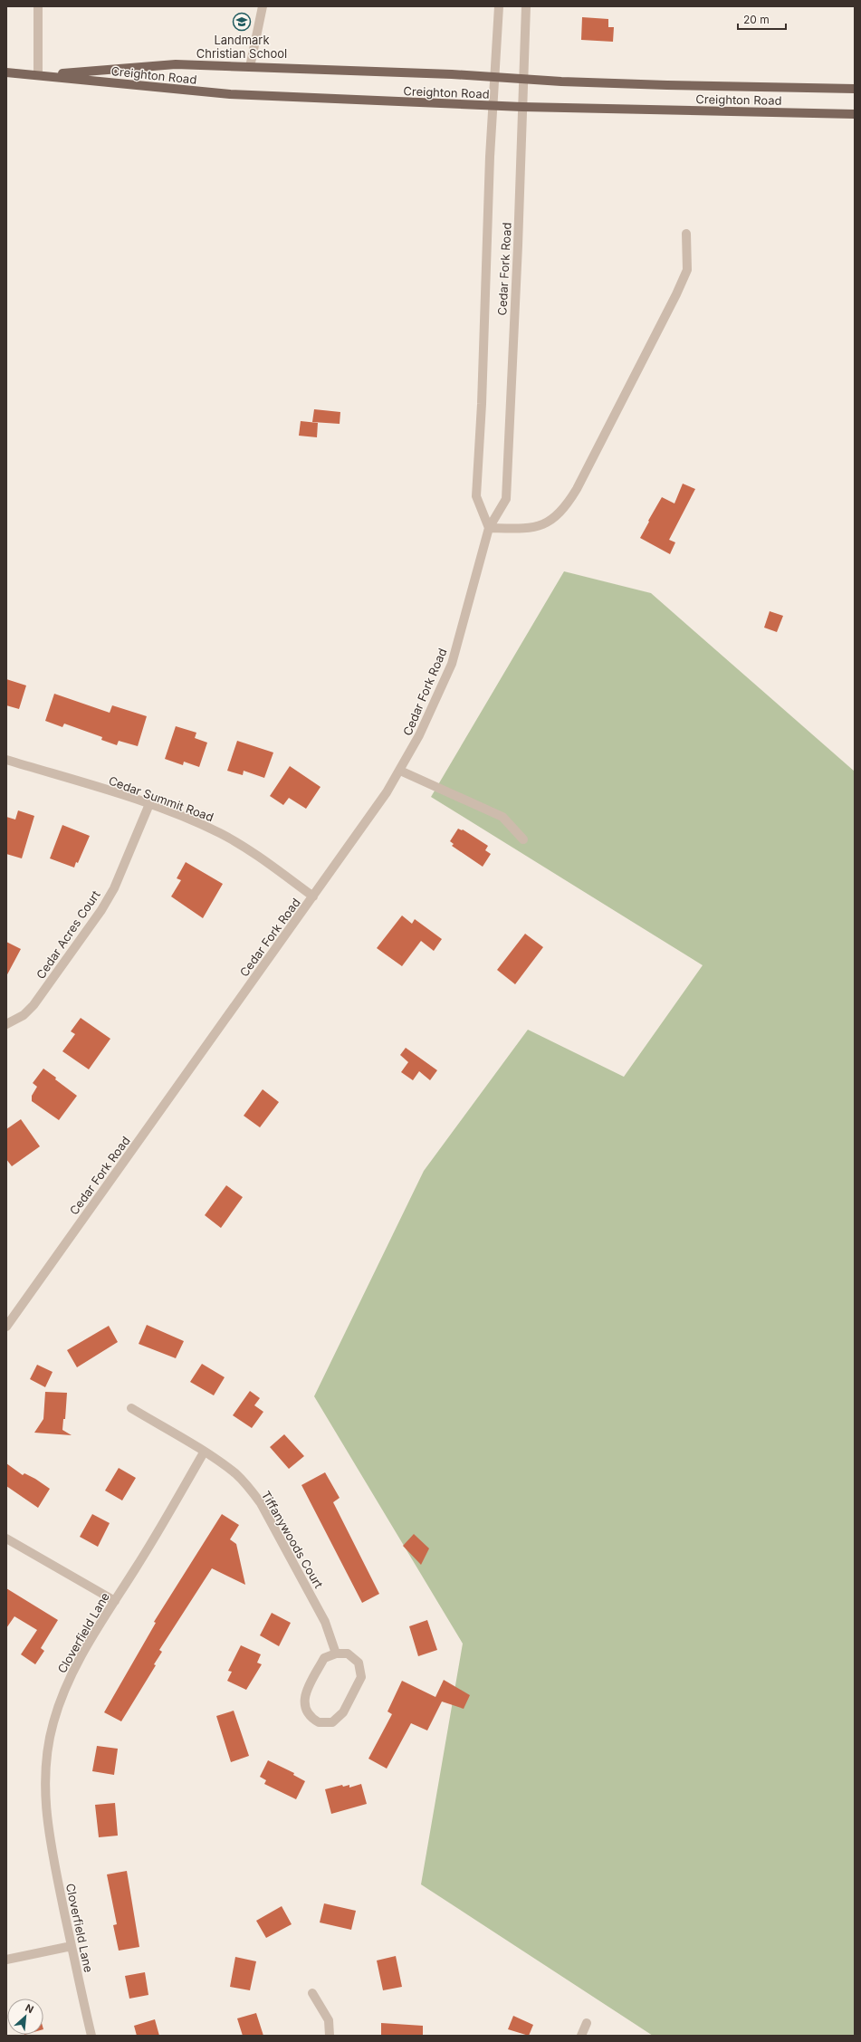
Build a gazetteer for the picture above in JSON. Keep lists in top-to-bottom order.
{
  "streets": {
    "main road": ["Creighton Road"],
    "street": [
      "Cedar Fork Road",
      "Cedar Summit Road",
      "Cedar Acres Court",
      "Tiffanywoods Court",
      "Cloverfield Lane"
    ]
  },
  "crossings": [
    ["Creighton Road", "Cedar Fork Road"],
    ["Cedar Fork Road", "Cedar Summit Road"],
    ["Cedar Summit Road", "Cedar Acres Court"],
    ["Tiffanywoods Court", "Cloverfield Lane"]
  ],
  "places": {
    "school or university": ["Landmark Christian School"]
  },
  "scale_bar": "20 m",
  "north": "top right"
}
